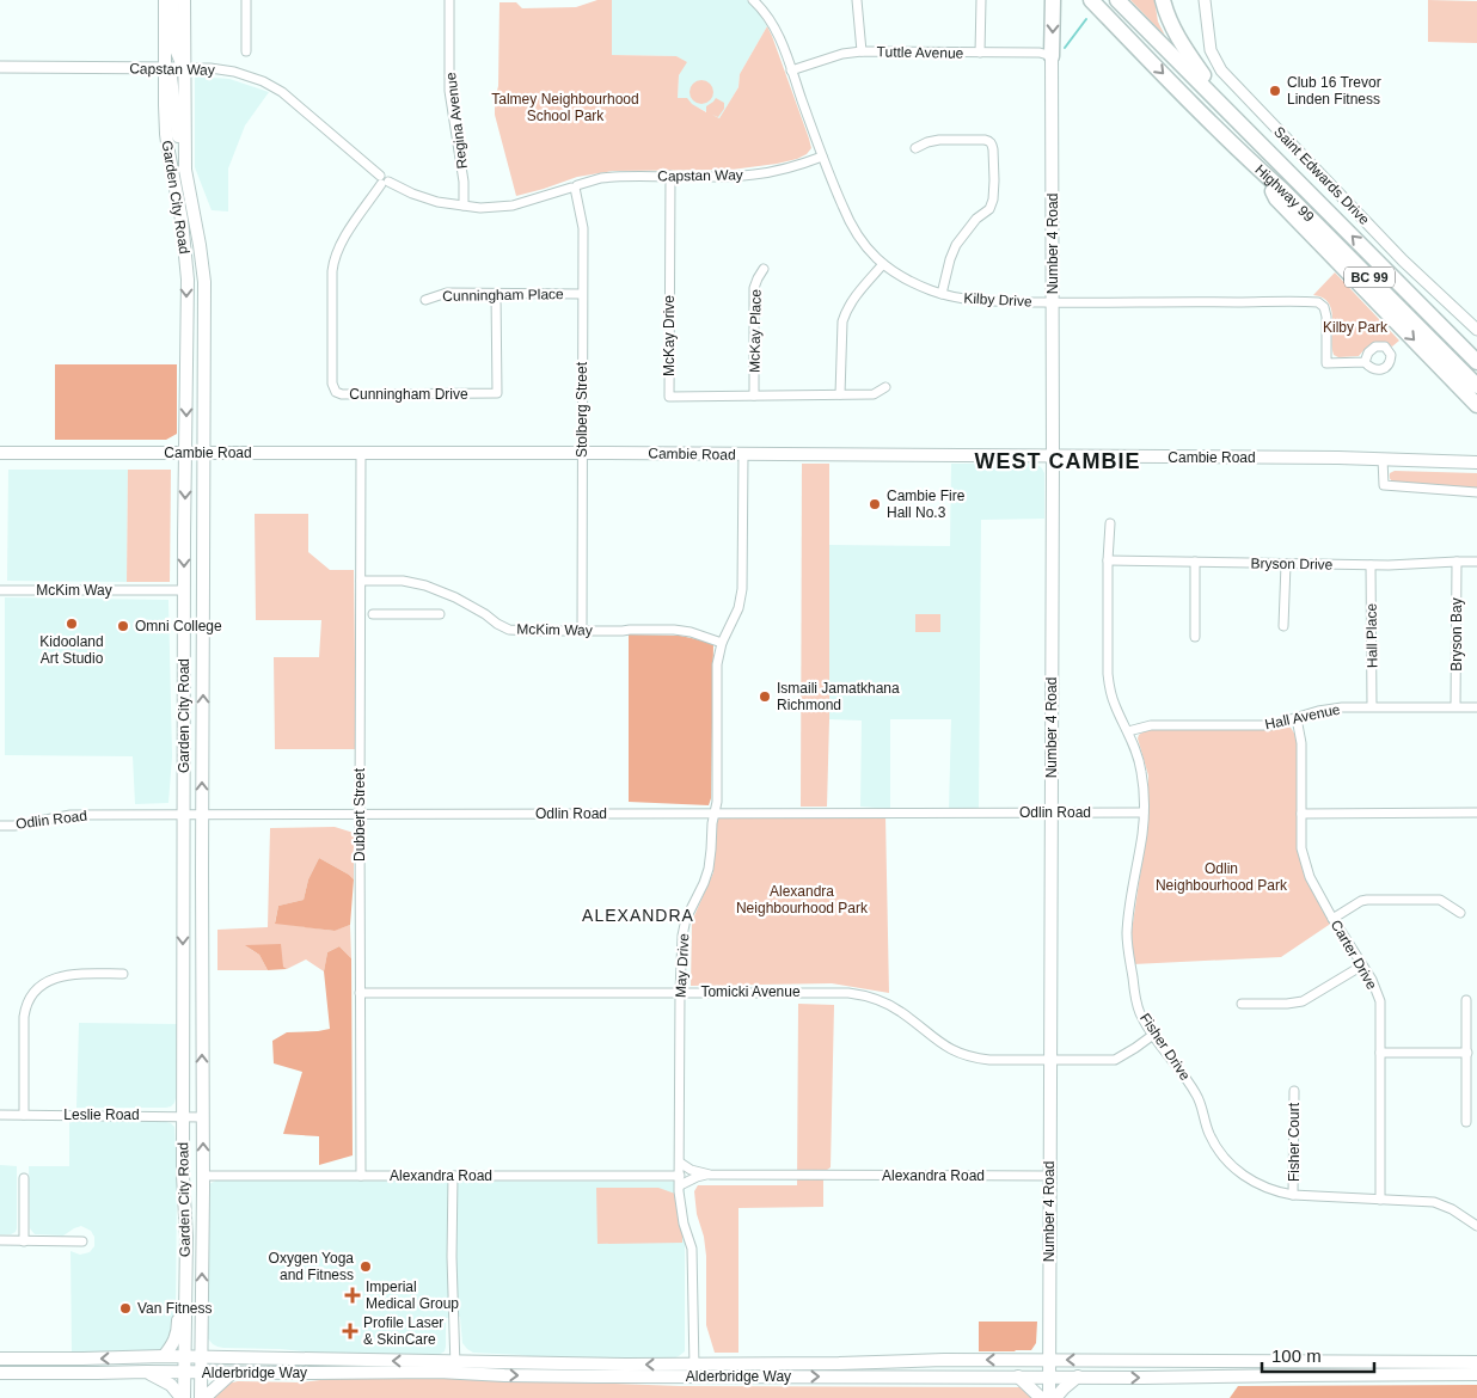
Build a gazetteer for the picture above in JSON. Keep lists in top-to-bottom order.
{
  "streets": {
    "highway": ["Highway 99", "BC 99"],
    "main road": [
      "Garden City Road",
      "Number 4 Road",
      "Cambie Road",
      "Alderbridge Way"
    ],
    "street": [
      "Tuttle Avenue",
      "Capstan Way",
      "Regina Avenue",
      "Saint Edwards Drive",
      "Cunningham Place",
      "Kilby Drive",
      "McKay Place",
      "McKay Drive",
      "Cunningham Drive",
      "Stolberg Street",
      "Bryson Drive",
      "McKim Way",
      "Bryson Bay",
      "Hall Place",
      "Hall Avenue",
      "Odlin Road",
      "Dubbert Street",
      "Carter Drive",
      "May Drive",
      "Tomicki Avenue",
      "Fisher Drive",
      "Leslie Road",
      "Fisher Court",
      "Alexandra Road"
    ]
  },
  "crossings": [
    ["Tuttle Avenue", "Number 4 Road"],
    ["Tuttle Avenue", "Kilby Drive"],
    ["Capstan Way", "Regina Avenue"],
    ["Capstan Way", "Garden City Road"],
    ["Capstan Way", "Kilby Drive"],
    ["Capstan Way", "McKay Drive"],
    ["Capstan Way", "Cunningham Drive"],
    ["Capstan Way", "Stolberg Street"],
    ["Garden City Road", "Cambie Road"],
    ["Garden City Road", "McKim Way"],
    ["Garden City Road", "Odlin Road"],
    ["Garden City Road", "Leslie Road"],
    ["Garden City Road", "Alexandra Road"],
    ["Garden City Road", "Alderbridge Way"],
    ["Number 4 Road", "Kilby Drive"],
    ["Number 4 Road", "Cambie Road"],
    ["Number 4 Road", "Odlin Road"],
    ["Number 4 Road", "Tomicki Avenue"],
    ["Number 4 Road", "Alexandra Road"],
    ["Number 4 Road", "Alderbridge Way"],
    ["Cunningham Place", "Cunningham Drive"],
    ["Cunningham Place", "Stolberg Street"],
    ["McKay Place", "McKay Drive"],
    ["Stolberg Street", "Cambie Road"],
    ["Stolberg Street", "McKim Way"],
    ["Cambie Road", "Dubbert Street"],
    ["Cambie Road", "May Drive"],
    ["Bryson Drive", "Bryson Bay"],
    ["Bryson Drive", "Hall Place"],
    ["Bryson Drive", "Fisher Drive"],
    ["McKim Way", "Dubbert Street"],
    ["McKim Way", "May Drive"],
    ["Bryson Bay", "Hall Avenue"],
    ["Hall Place", "Hall Avenue"],
    ["Hall Avenue", "Carter Drive"],
    ["Hall Avenue", "Fisher Drive"],
    ["Odlin Road", "Dubbert Street"],
    ["Odlin Road", "May Drive"],
    ["Odlin Road", "Fisher Drive"],
    ["Dubbert Street", "Tomicki Avenue"],
    ["Dubbert Street", "Alexandra Road"],
    ["Carter Drive", "Fisher Drive"],
    ["May Drive", "Tomicki Avenue"],
    ["May Drive", "Alexandra Road"],
    ["May Drive", "Alderbridge Way"],
    ["Tomicki Avenue", "Fisher Drive"],
    ["Fisher Drive", "Fisher Court"]
  ],
  "districts": ["WEST CAMBIE", "ALEXANDRA"],
  "parks": [
    "Talmey Neighbourhood School Park",
    "Kilby Park",
    "Odlin Neighbourhood Park",
    "Alexandra Neighbourhood Park"
  ],
  "places": {
    "other": [
      "Club 16 Trevor Linden Fitness",
      "Cambie Fire Hall No.3",
      "Kidooland Art Studio",
      "Omni College",
      "Ismaili Jamatkhana Richmond",
      "Oxygen Yoga and Fitness",
      "Van Fitness"
    ],
    "health": ["Imperial Medical Group", "Profile Laser & SkinCare"]
  },
  "scale_bar": "100 m"
}
